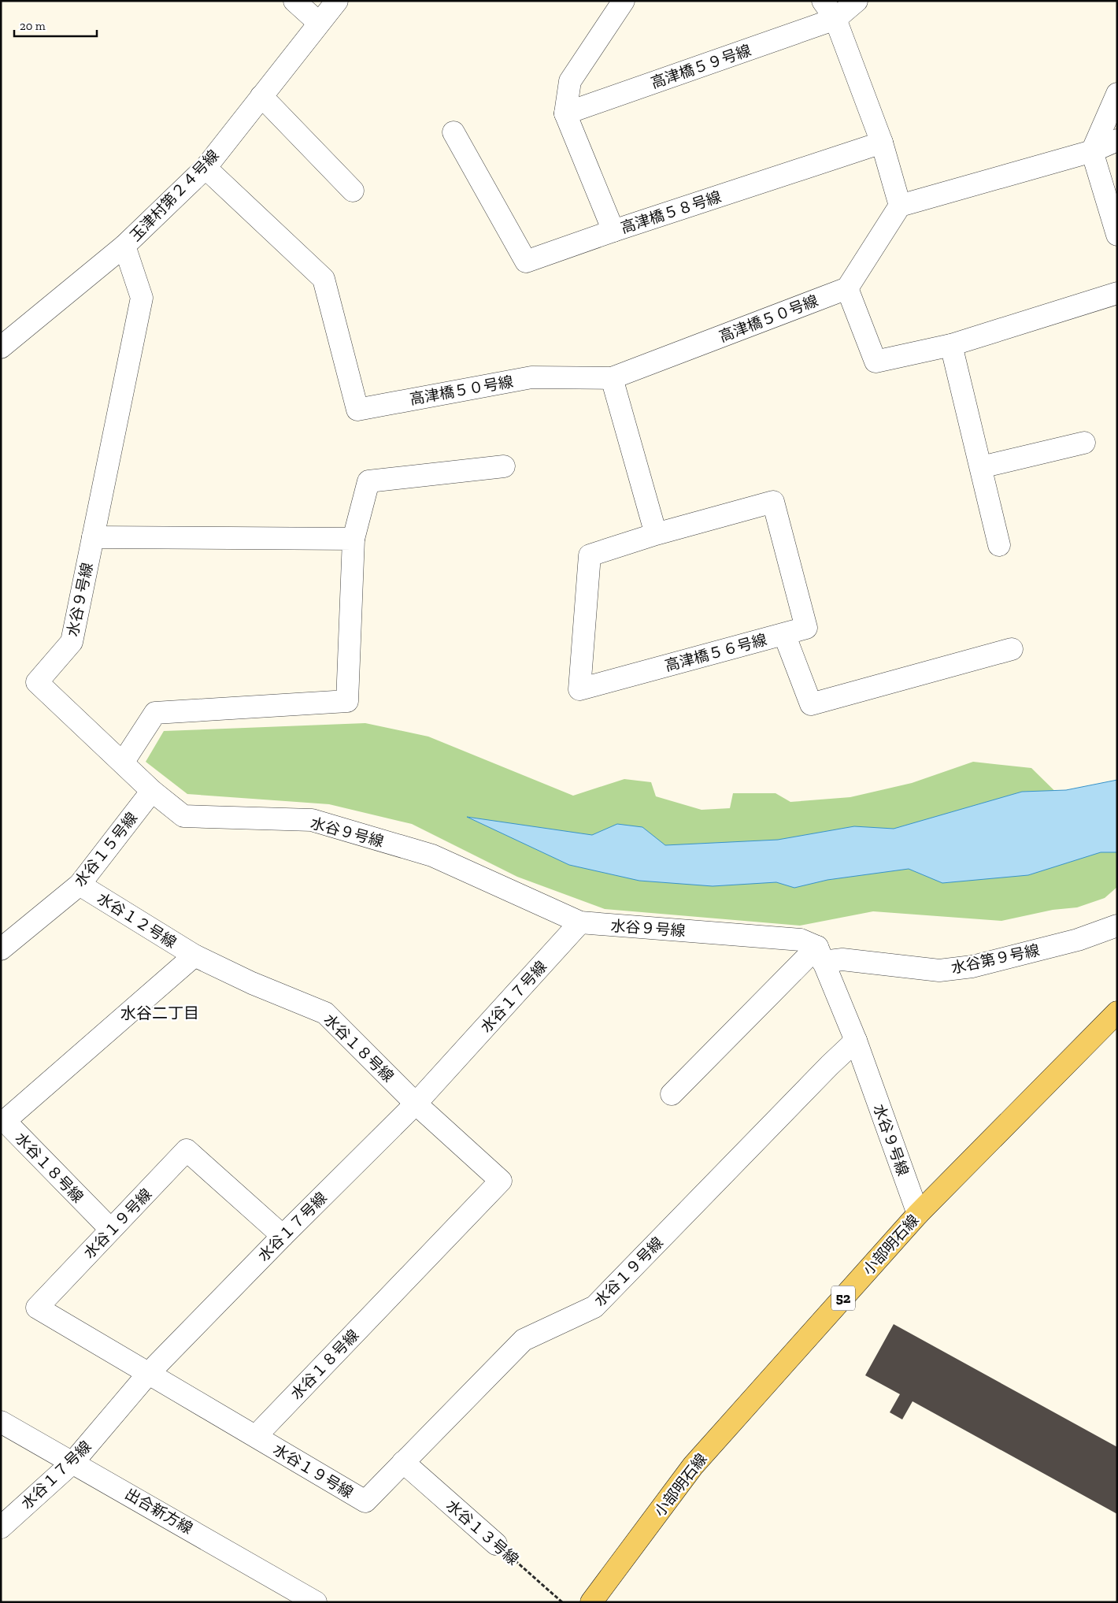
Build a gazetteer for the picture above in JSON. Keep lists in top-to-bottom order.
{
  "streets": {
    "main road": ["小部明石線", "52"],
    "street": [
      "高津橋５９号線",
      "玉津村第２４号線",
      "高津橋５８号線",
      "高津橋５０号線",
      "水谷９号線",
      "高津橋５６号線",
      "水谷１５号線",
      "水谷１２号線",
      "水谷第９号線",
      "水谷１７号線",
      "水谷１８号線",
      "水谷１９号線",
      "出合新方線",
      "水谷１３号線"
    ]
  },
  "crossings": [
    ["高津橋５９号線", "高津橋５８号線"],
    ["玉津村第２４号線", "高津橋５０号線"],
    ["玉津村第２４号線", "水谷９号線"],
    ["水谷９号線", "水谷１５号線"],
    ["水谷９号線", "水谷第９号線"],
    ["水谷９号線", "水谷１７号線"],
    ["水谷９号線", "水谷１９号線"],
    ["水谷９号線", "小部明石線"],
    ["水谷１５号線", "水谷１２号線"],
    ["水谷１２号線", "水谷１８号線"],
    ["水谷１７号線", "水谷１８号線"],
    ["水谷１７号線", "水谷１９号線"],
    ["水谷１７号線", "出合新方線"],
    ["水谷１８号線", "水谷１９号線"],
    ["水谷１９号線", "水谷１３号線"]
  ],
  "districts": ["水谷二丁目"],
  "scale_bar": "20 m"
}
